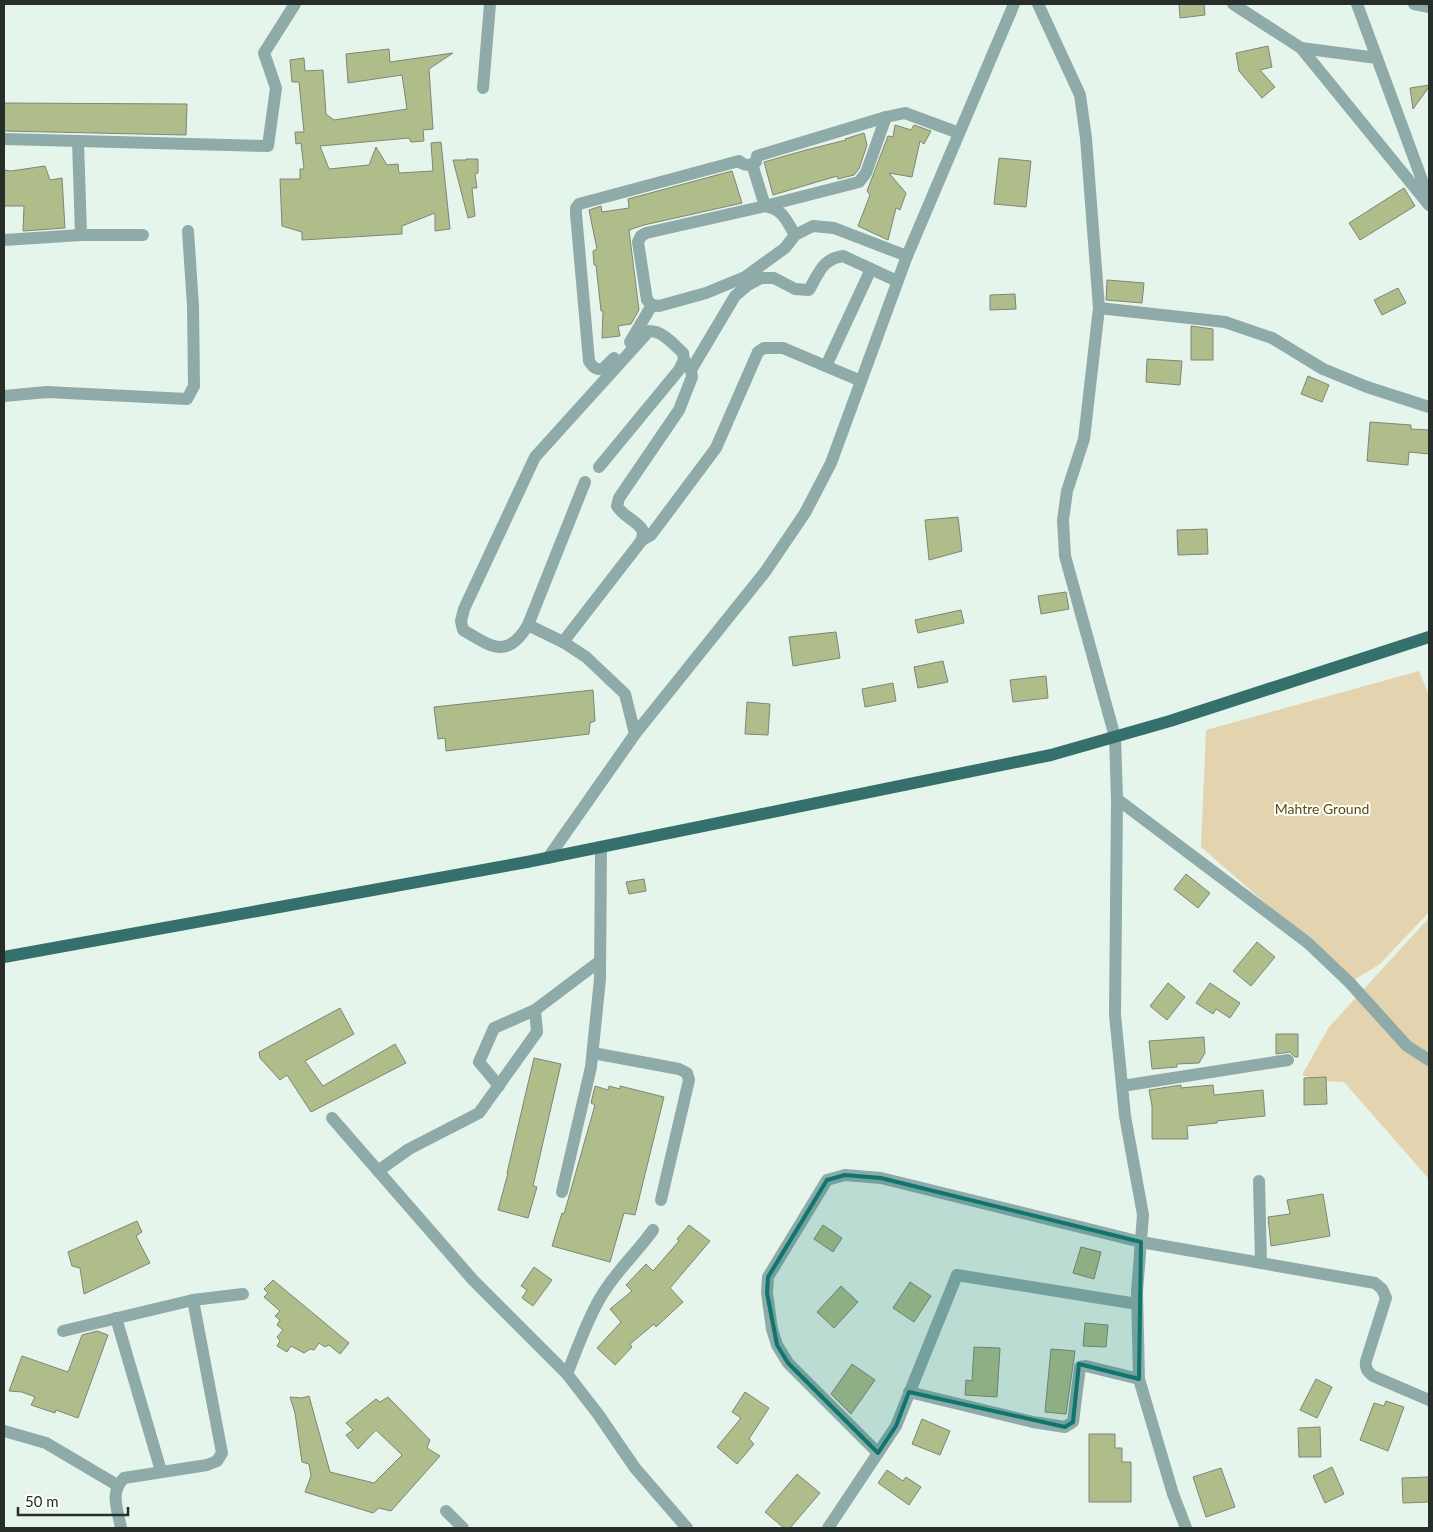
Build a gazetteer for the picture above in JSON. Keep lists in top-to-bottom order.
{
  "parks": ["Mahtre Ground"],
  "scale_bar": "50 m"
}
